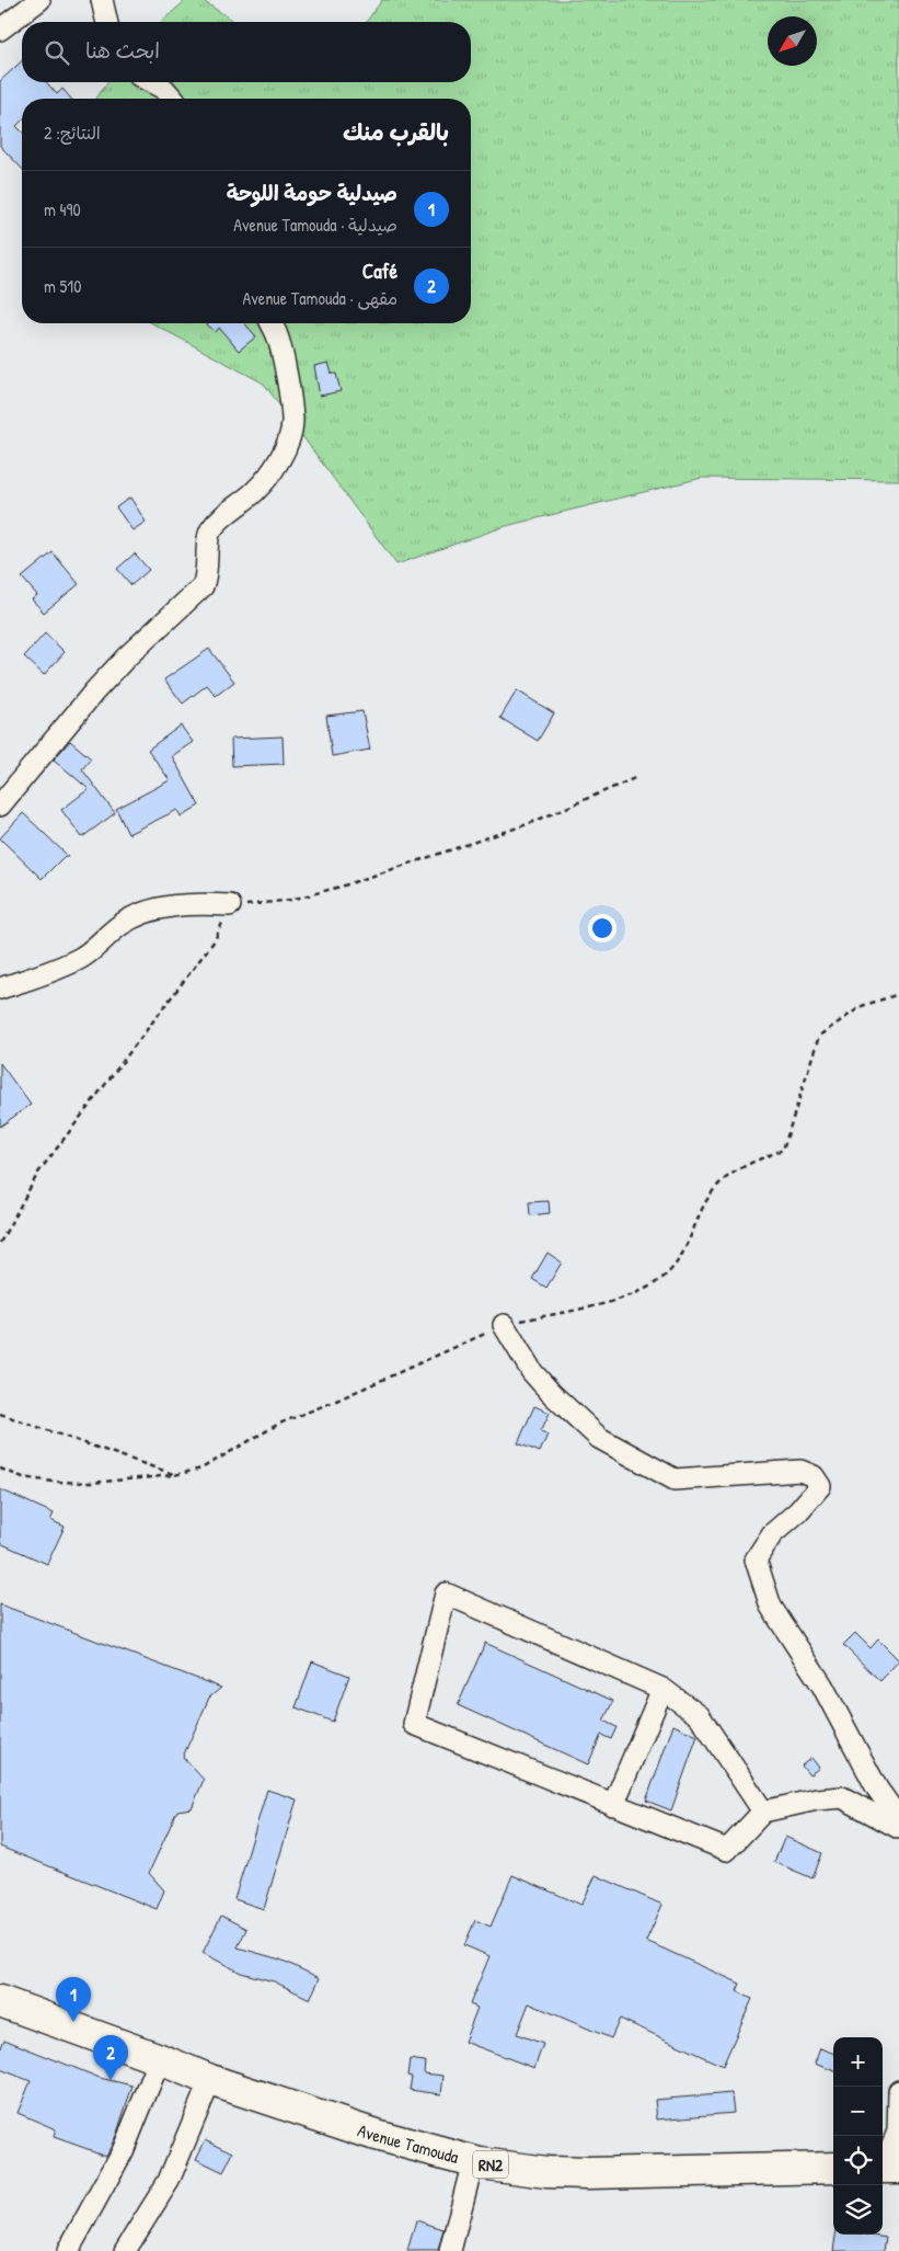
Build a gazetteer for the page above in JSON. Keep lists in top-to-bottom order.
{
  "streets": {
    "highway": ["Avenue Tamouda", "RN2"]
  },
  "north": "bottom left",
  "page": {
    "search": "ابحث هنا",
    "heading": ["بالقرب منك", "النتائج: 2"],
    "list": [
      {
        "mark": "1",
        "name": "صيدلية حومة اللوحة",
        "note": "صيدلية · Avenue Tamouda",
        "value": "490 m"
      },
      {
        "mark": "2",
        "name": "Café",
        "note": "مقهى · Avenue Tamouda",
        "value": "510 m"
      }
    ],
    "pins": ["1", "2"],
    "map_buttons": ["+", "−"]
  }
}
